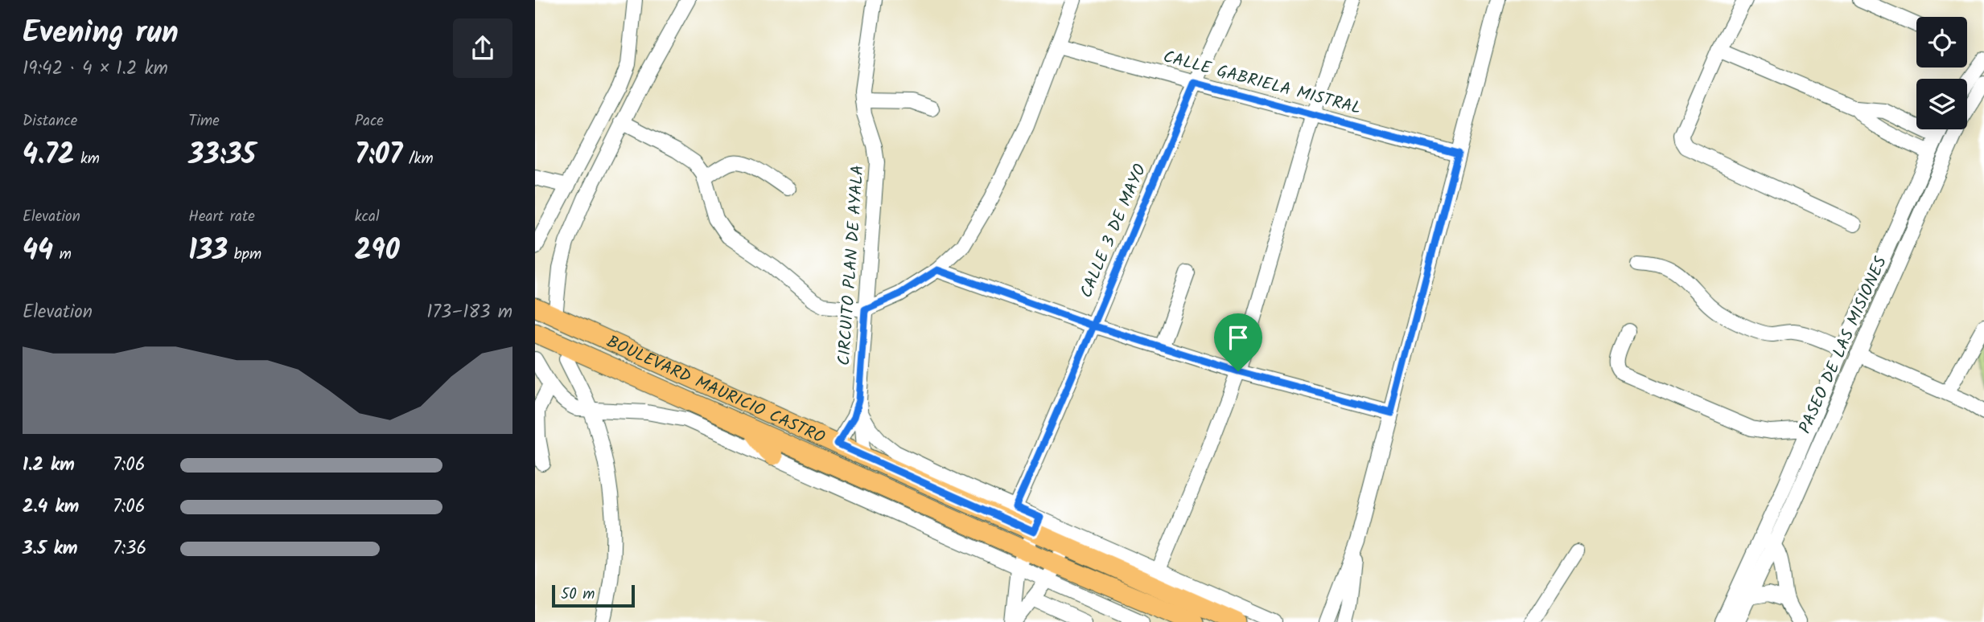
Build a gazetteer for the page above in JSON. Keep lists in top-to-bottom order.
{
  "streets": {
    "main road": ["BOULEVARD MAURICIO CASTRO"],
    "street": [
      "CALLE GABRIELA MISTRAL",
      "CALLE 3 DE MAYO",
      "CIRCUITO PLAN DE AYALA",
      "PASEO DE LAS MISIONES"
    ]
  },
  "crossings": [
    ["CALLE GABRIELA MISTRAL", "CALLE 3 DE MAYO"],
    ["CIRCUITO PLAN DE AYALA", "BOULEVARD MAURICIO CASTRO"]
  ],
  "scale_bar": "50 m",
  "page": {
    "heading": ["Evening run", "19:42 · 4 × 1.2 km"],
    "stats": [
      ["Distance", "4.72 km"],
      ["Time", "33:35"],
      ["Pace", "7:07 /km"],
      ["Elevation", "44 m"],
      ["Heart rate", "133 bpm"],
      ["kcal", "290"]
    ],
    "chart": ["Elevation", "173–183 m"],
    "list": [
      {
        "name": "1.2 km",
        "note": "7:06"
      },
      {
        "name": "2.4 km",
        "note": "7:06"
      },
      {
        "name": "3.5 km",
        "note": "7:36"
      }
    ],
    "scale": "50 m"
  }
}
